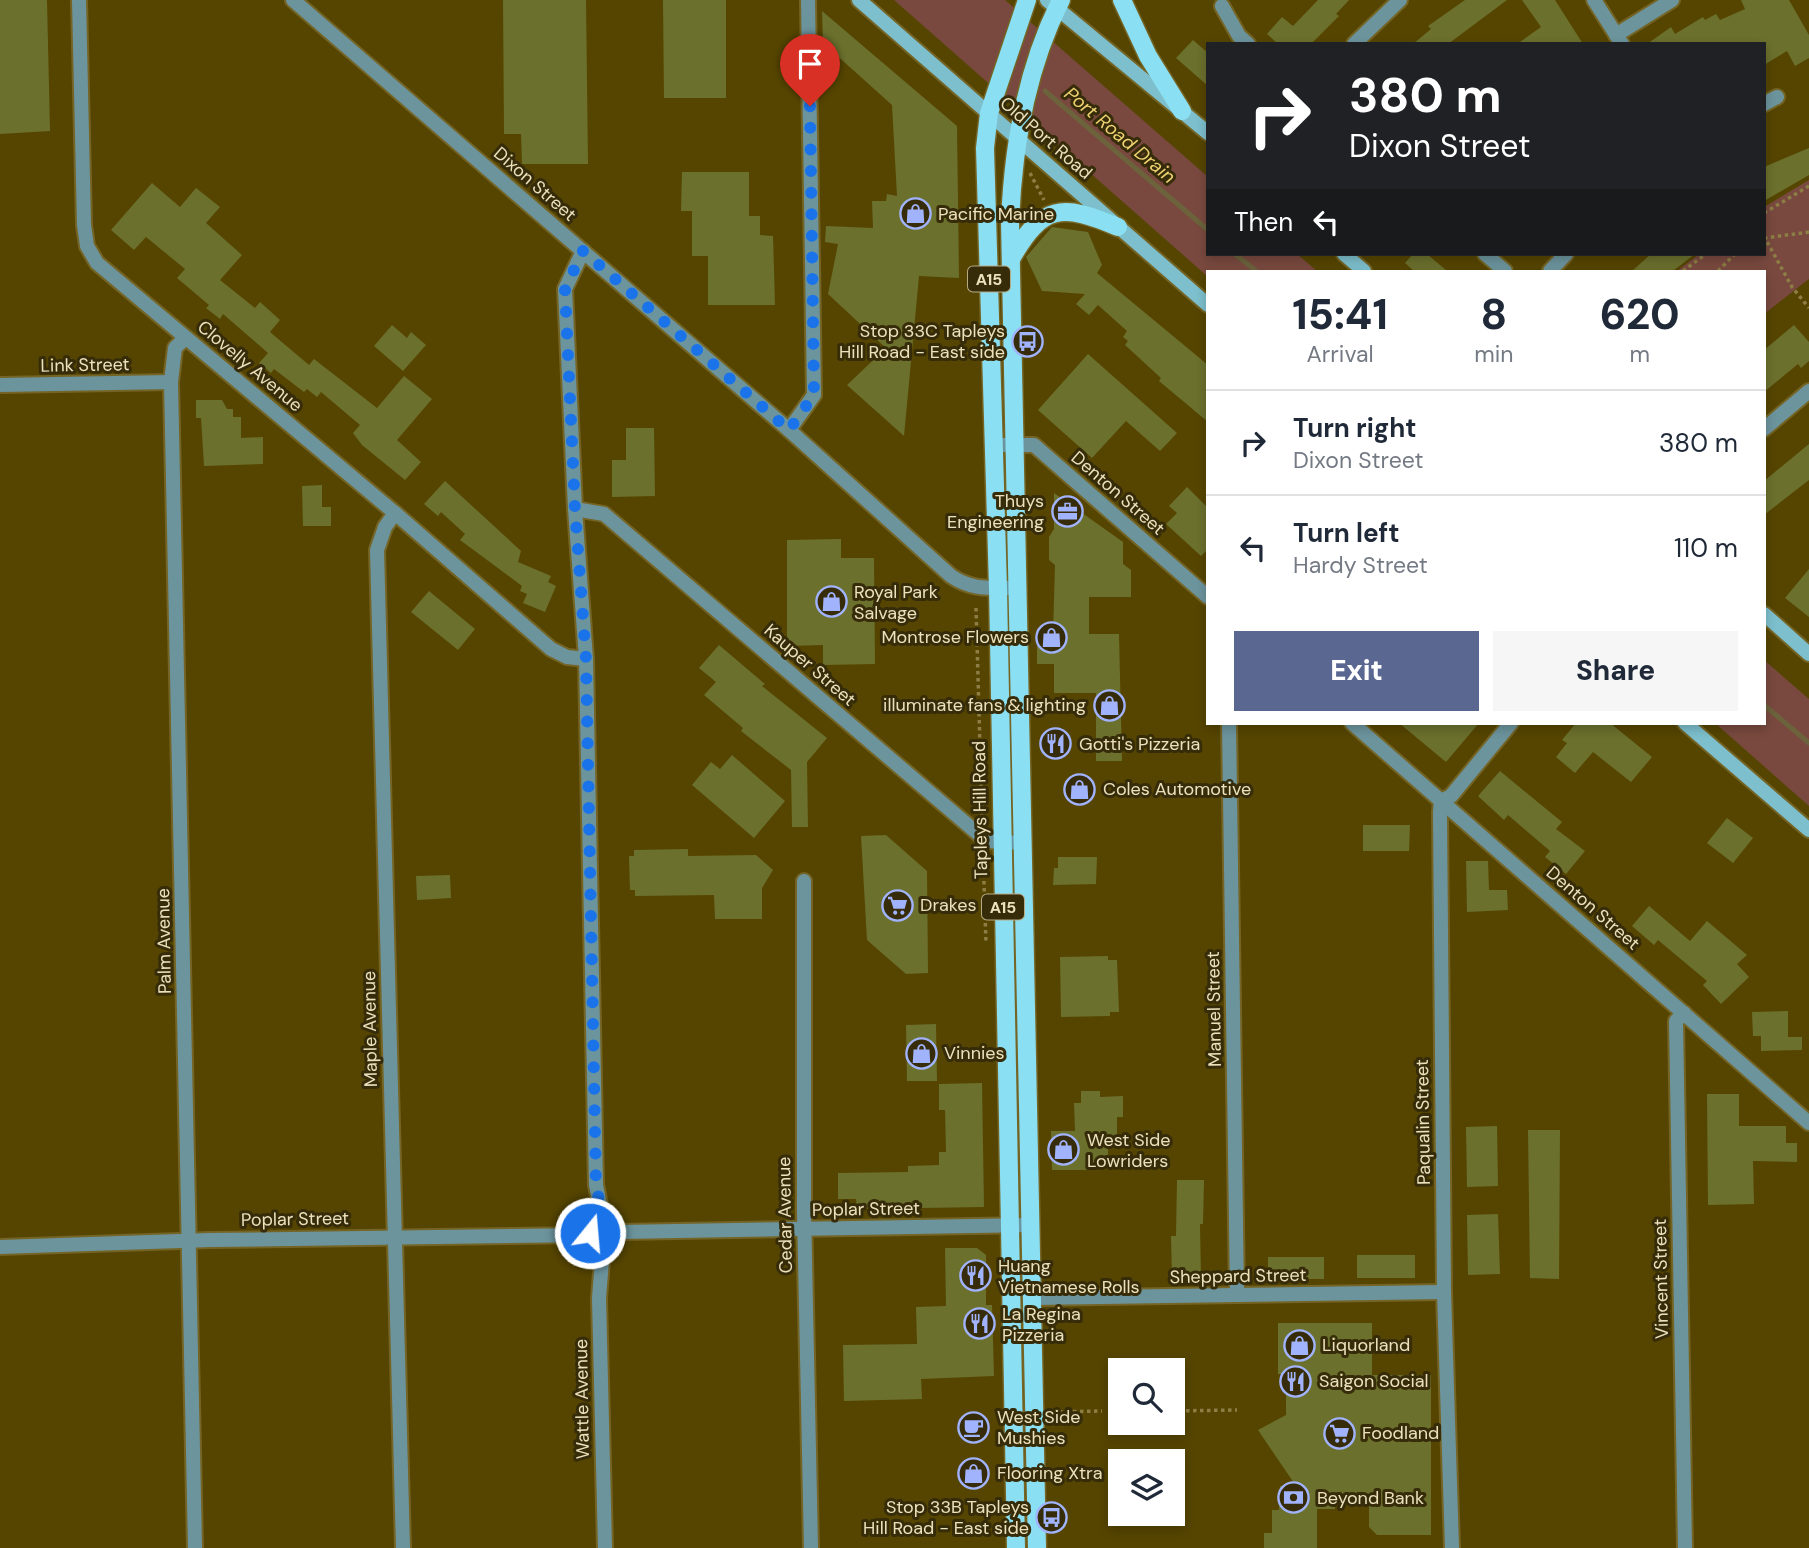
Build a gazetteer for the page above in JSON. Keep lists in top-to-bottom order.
{
  "streets": {
    "main road": ["Old Port Road", "A15", "Tapleys Hill Road"],
    "street": [
      "Dixon Street",
      "Link Street",
      "Clovelly Avenue",
      "Denton Street",
      "Kauper Street",
      "Palm Avenue",
      "Manuel Street",
      "Maple Avenue",
      "Paqualin Street",
      "Poplar Street",
      "Cedar Avenue",
      "Sheppard Street",
      "Vincent Street",
      "Wattle Avenue"
    ]
  },
  "crossings": [
    ["Old Port Road", "A15"],
    ["Old Port Road", "Tapleys Hill Road"],
    ["Dixon Street", "A15"],
    ["Dixon Street", "Tapleys Hill Road"],
    ["A15", "Denton Street"],
    ["A15", "Kauper Street"],
    ["A15", "Tapleys Hill Road"],
    ["A15", "Poplar Street"],
    ["A15", "Sheppard Street"],
    ["Link Street", "Palm Avenue"],
    ["Clovelly Avenue", "Palm Avenue"],
    ["Clovelly Avenue", "Maple Avenue"],
    ["Denton Street", "Tapleys Hill Road"],
    ["Denton Street", "Paqualin Street"],
    ["Denton Street", "Vincent Street"],
    ["Kauper Street", "Tapleys Hill Road"],
    ["Tapleys Hill Road", "Poplar Street"],
    ["Palm Avenue", "Poplar Street"],
    ["Manuel Street", "Sheppard Street"],
    ["Maple Avenue", "Poplar Street"],
    ["Paqualin Street", "Sheppard Street"],
    ["Poplar Street", "Cedar Avenue"],
    ["Poplar Street", "Wattle Avenue"]
  ],
  "water": ["Port Road Drain"],
  "places": {
    "shop": [
      "Pacific Marine",
      "Royal Park Salvage",
      "Montrose Flowers",
      "illuminate fans & lighting",
      "Coles Automotive",
      "Vinnies",
      "West Side Lowriders",
      "Liquorland",
      "Flooring Xtra"
    ],
    "bus stop": ["Stop 33C Tapleys Hill Road - East side", "Stop 33B Tapleys Hill Road - East side"],
    "office": ["Thuys Engineering"],
    "restaurant": [
      "Gotti's Pizzeria",
      "Huang Vietnamese Rolls",
      "La Regina Pizzeria",
      "Saigon Social"
    ],
    "supermarket": ["Drakes", "Foodland"],
    "cafe": ["West Side Mushies"],
    "bank": ["Beyond Bank"]
  },
  "page": {
    "turn": ["380 m", "Dixon Street"],
    "then": "Then",
    "eta": [
      "15:41",
      "Arrival",
      "8",
      "min",
      "620",
      "m"
    ],
    "list": [
      {
        "name": "Turn right",
        "note": "Dixon Street",
        "value": "380 m"
      },
      {
        "name": "Turn left",
        "note": "Hardy Street",
        "value": "110 m"
      }
    ],
    "buttons": ["Exit", "Share"]
  }
}
